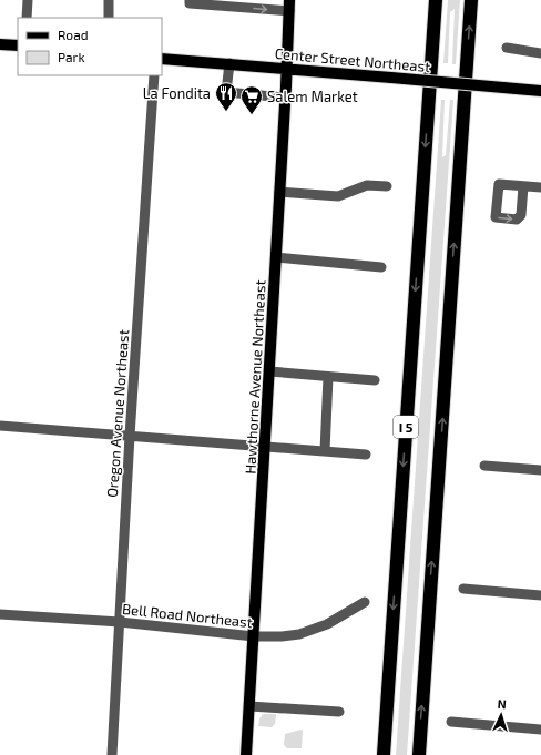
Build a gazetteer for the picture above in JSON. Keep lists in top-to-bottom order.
{
  "streets": {
    "highway": ["I 5"],
    "main road": ["Center Street Northeast", "Hawthorne Avenue Northeast"],
    "street": ["Oregon Avenue Northeast", "Bell Road Northeast"]
  },
  "crossings": [
    ["Center Street Northeast", "Hawthorne Avenue Northeast"],
    ["Hawthorne Avenue Northeast", "Bell Road Northeast"],
    ["Oregon Avenue Northeast", "Bell Road Northeast"]
  ],
  "places": {
    "restaurant": ["La Fondita"],
    "supermarket": ["Salem Market"]
  },
  "legend": ["Road", "Park"],
  "north": "top"
}
